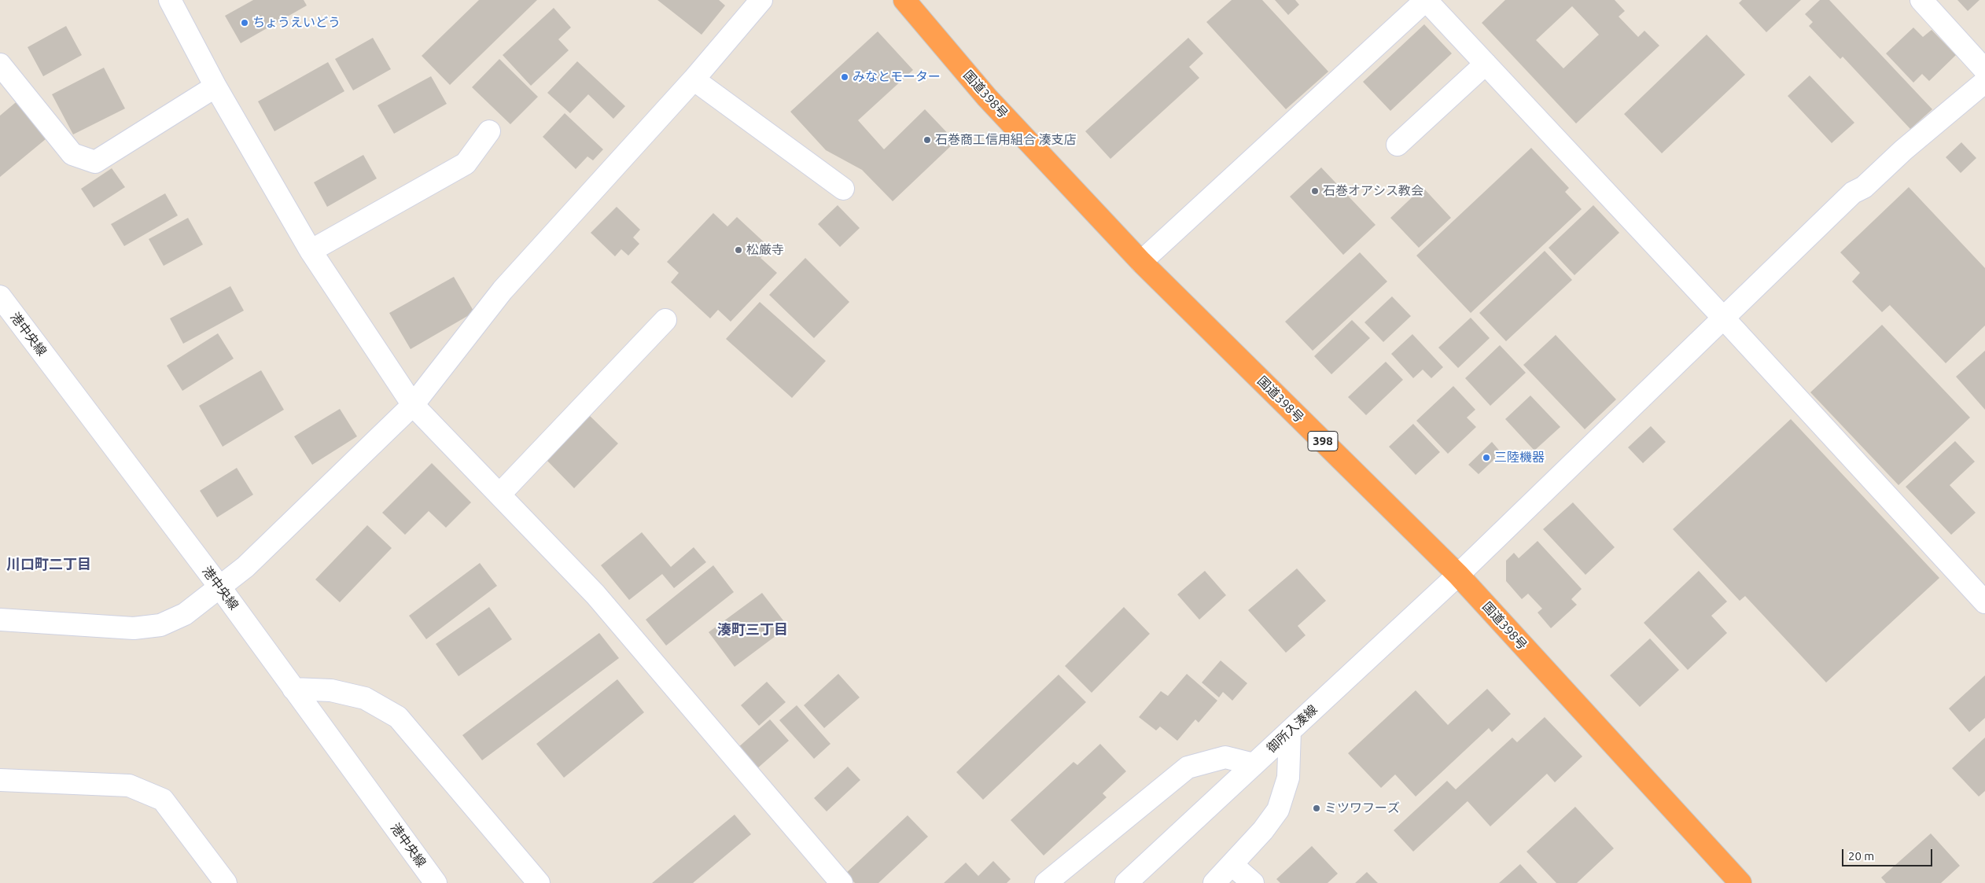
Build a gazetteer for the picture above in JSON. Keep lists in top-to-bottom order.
{
  "streets": {
    "highway": ["国道398号", "398"],
    "street": ["港中央線", "御所入湊線"]
  },
  "crossings": [
    ["国道398号", "御所入湊線"]
  ],
  "districts": ["川口町二丁目", "湊町三丁目"],
  "places": [
    "ちょうえいどう",
    "みなとモーター",
    "石巻商工信用組合 湊支店",
    "石巻オアシス教会",
    "松厳寺",
    "三陸機器",
    "ミツワフーズ"
  ],
  "scale_bar": "20 m"
}
